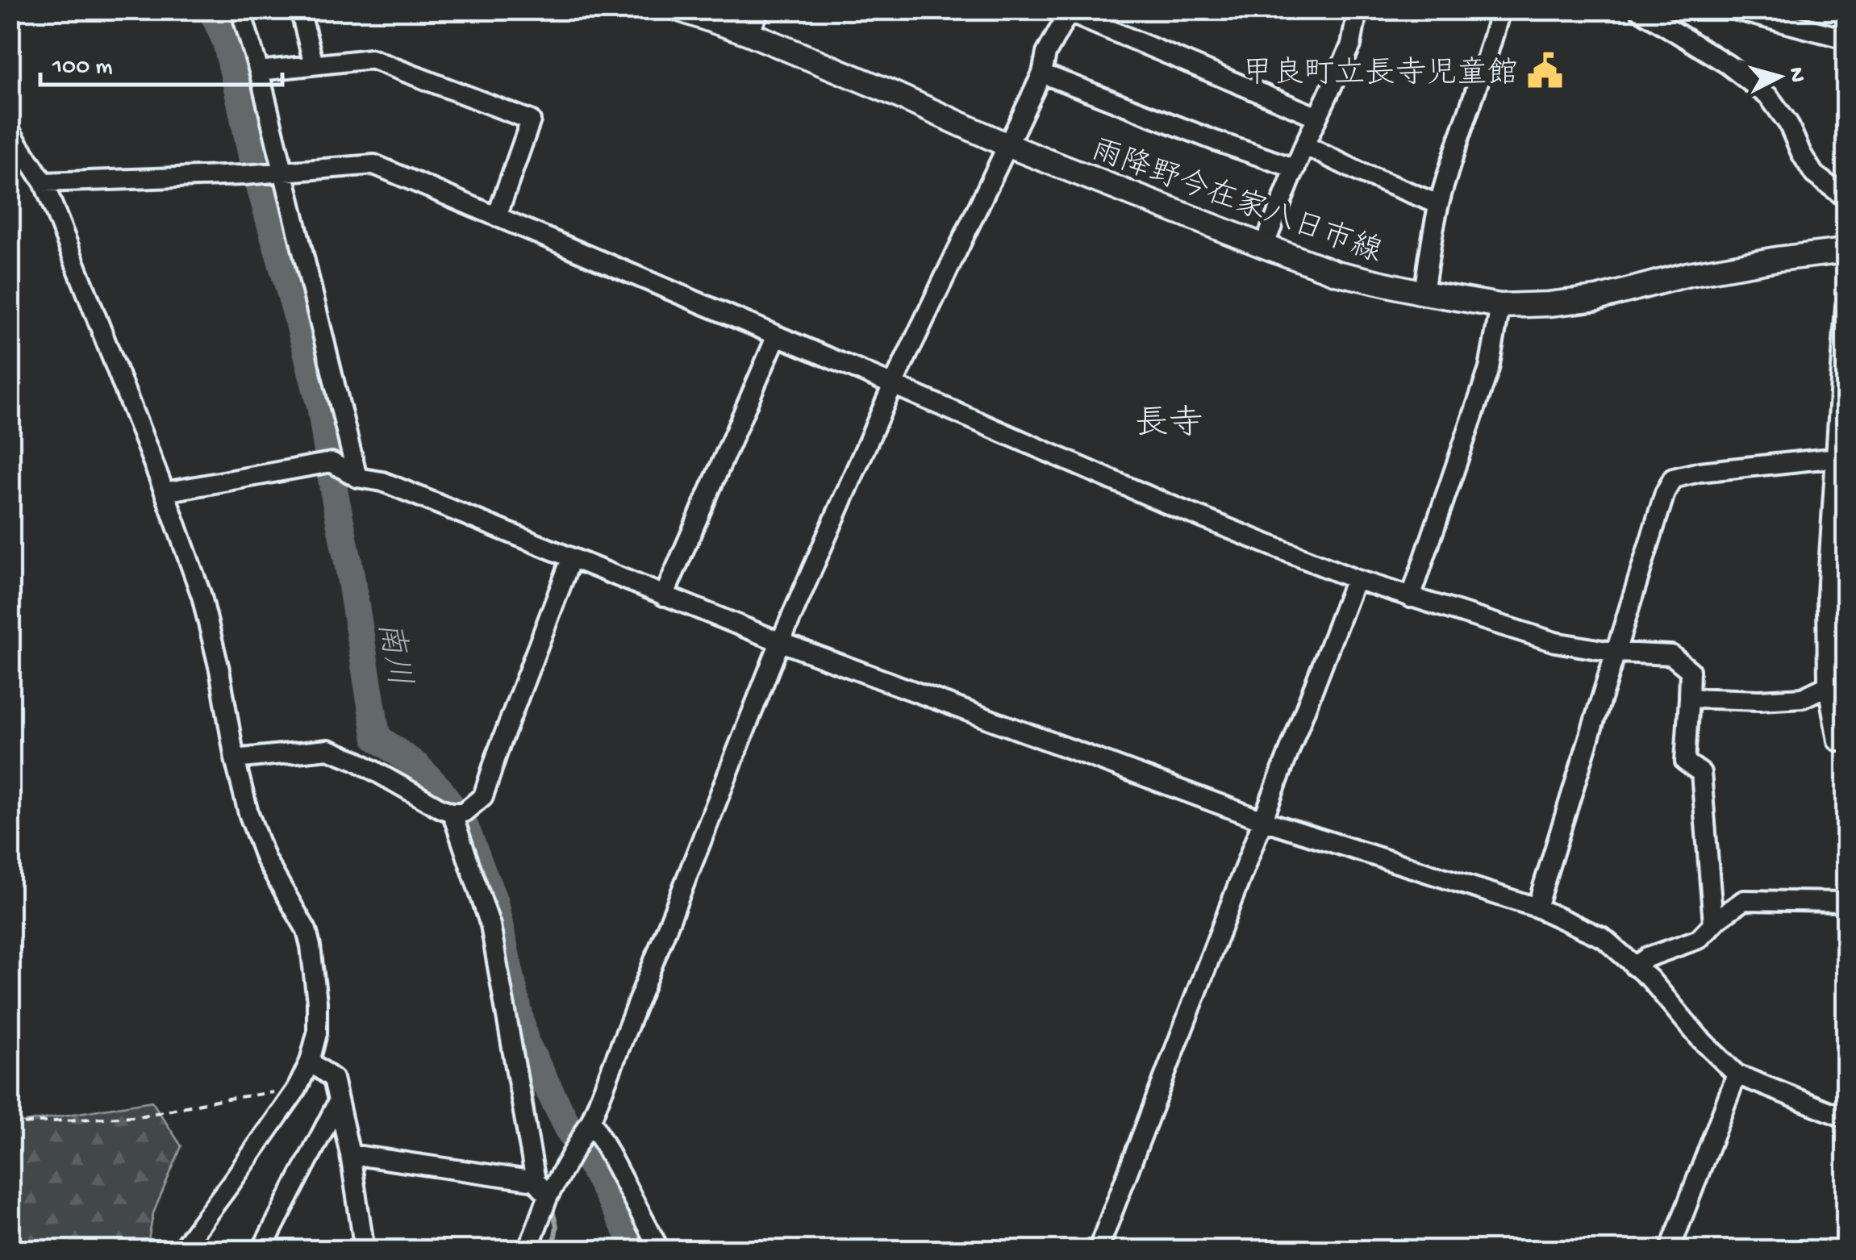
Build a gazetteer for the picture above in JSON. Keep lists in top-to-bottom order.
{
  "streets": {
    "main road": ["雨降野今在家八日市線"]
  },
  "districts": ["長寺"],
  "water": ["南川"],
  "places": {
    "public building": ["甲良町立長寺児童館"]
  },
  "scale_bar": "100 m",
  "north": "right"
}
